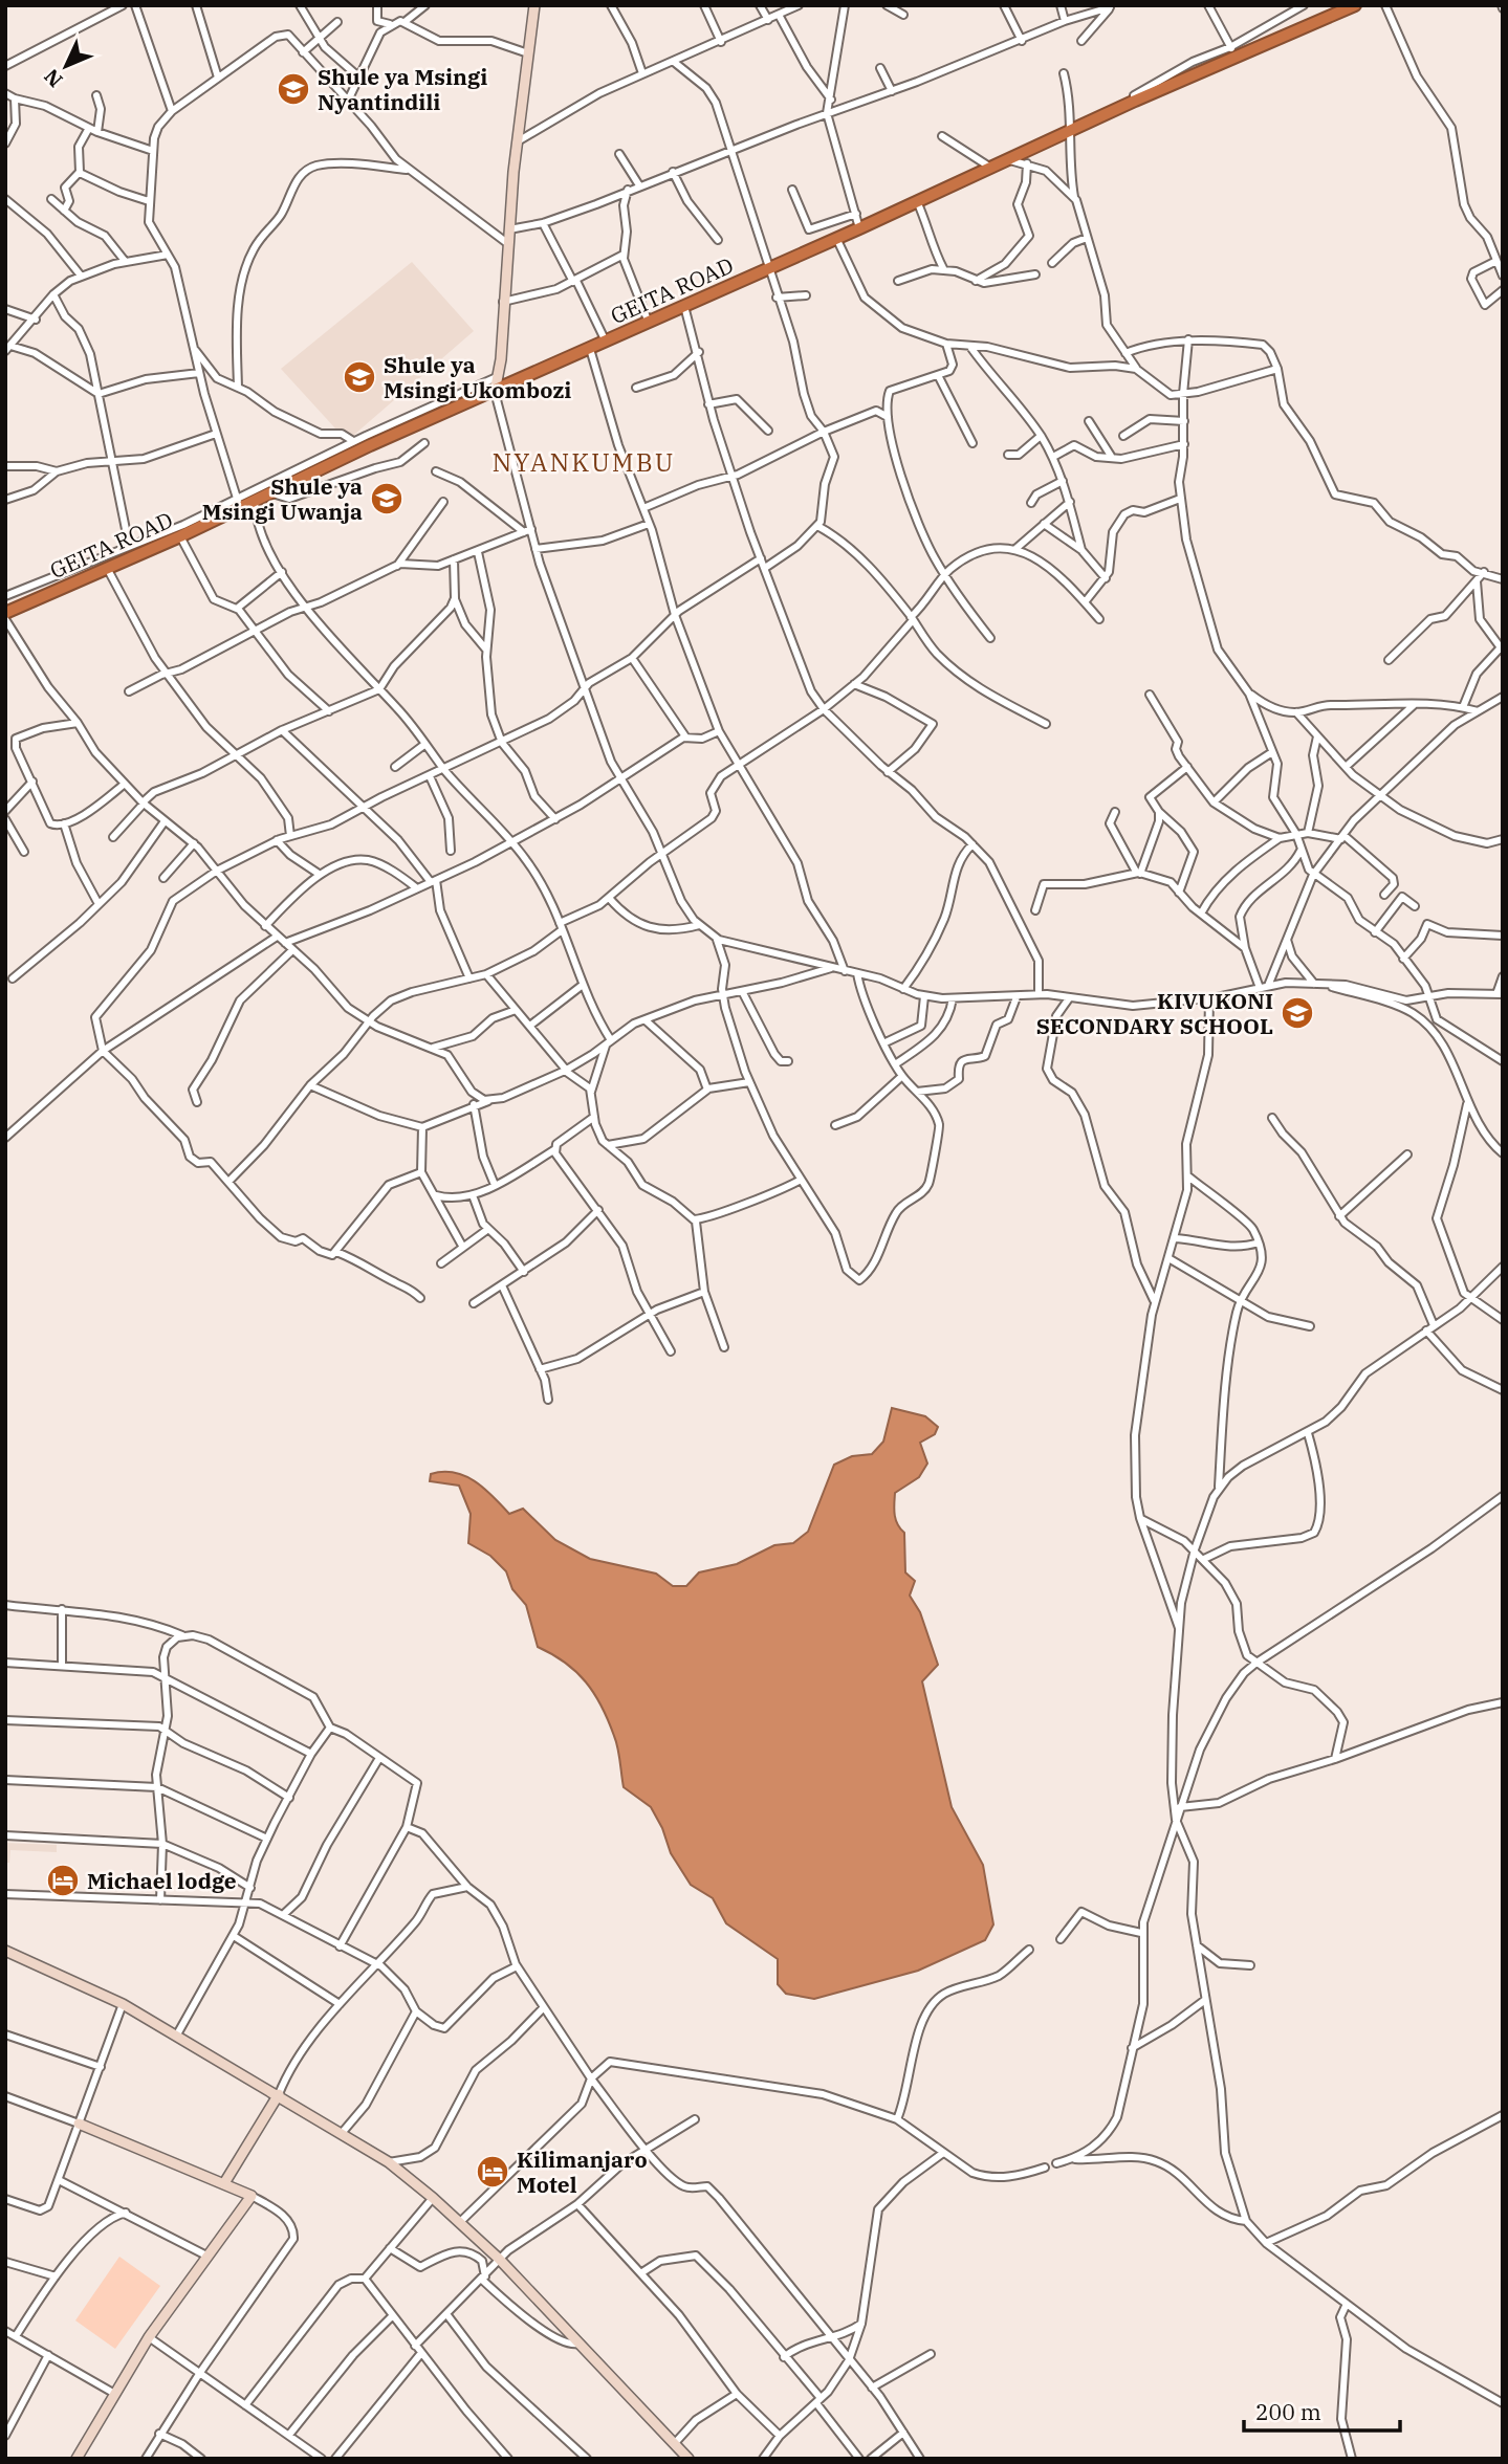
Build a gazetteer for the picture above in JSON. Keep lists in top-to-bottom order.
{
  "streets": {
    "highway": ["GEITA ROAD"]
  },
  "districts": ["NYANKUMBU"],
  "places": {
    "school or university": [
      "Shule ya Msingi Nyantindili",
      "Shule ya Msingi Ukombozi",
      "Shule ya Msingi Uwanja",
      "KIVUKONI SECONDARY SCHOOL"
    ],
    "hotel": ["Michael lodge", "Kilimanjaro Motel"]
  },
  "scale_bar": "200 m",
  "north": "bottom left"
}
